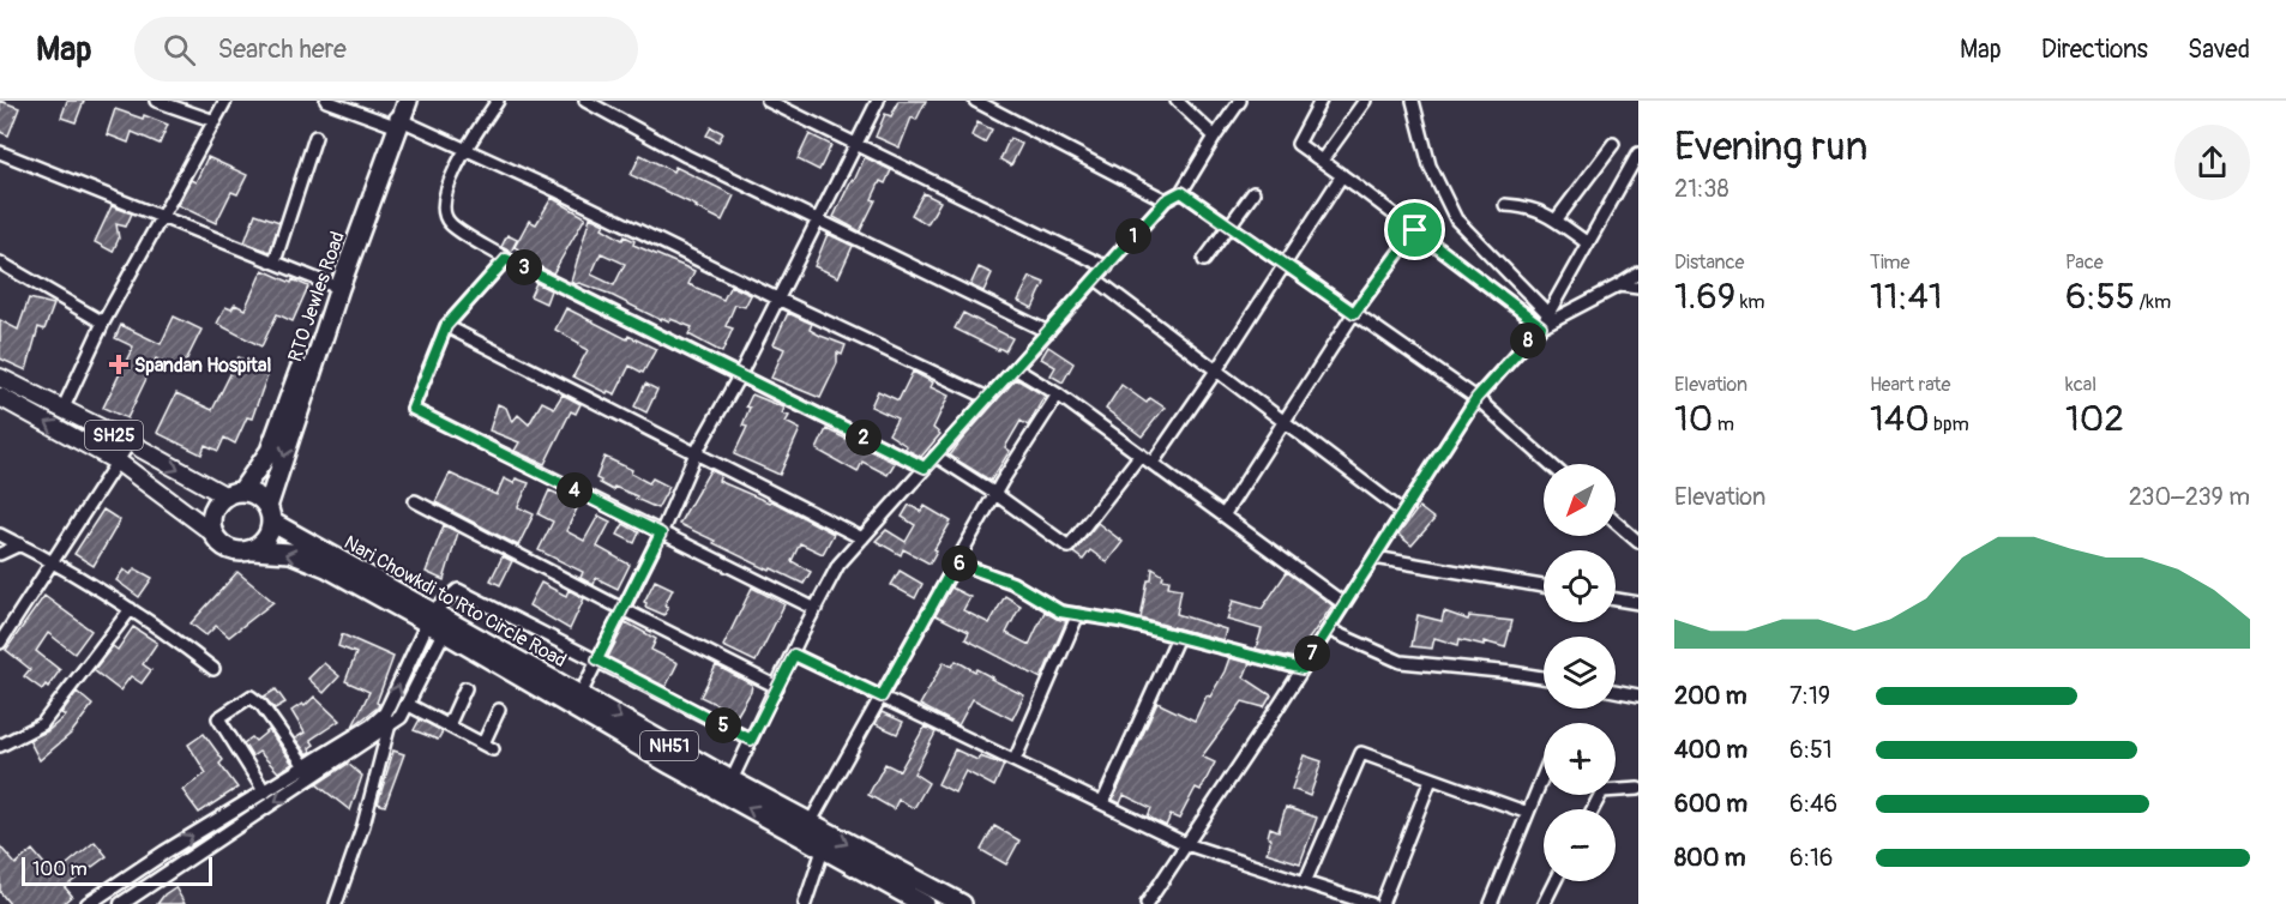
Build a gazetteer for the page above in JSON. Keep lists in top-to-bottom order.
{
  "streets": {
    "highway": ["RTO Jewles Road", "Nari Chowkdi to Rto Circle Road", "NH51"],
    "main road": ["SH25"]
  },
  "crossings": [
    ["RTO Jewles Road", "SH25"],
    ["RTO Jewles Road", "Nari Chowkdi to Rto Circle Road"],
    ["RTO Jewles Road", "NH51"],
    ["SH25", "Nari Chowkdi to Rto Circle Road"],
    ["SH25", "NH51"],
    ["Nari Chowkdi to Rto Circle Road", "NH51"]
  ],
  "places": {
    "health": ["Spandan Hospital"]
  },
  "scale_bar": "100 m",
  "north": "bottom left",
  "page": {
    "header": "Map",
    "search": "Search here",
    "nav": ["Map", "Directions", "Saved"],
    "heading": ["Evening run", "21:38"],
    "pins": [
      "1",
      "3",
      "8",
      "2",
      "4",
      "6",
      "7",
      "5"
    ],
    "stats": [
      ["Distance", "1.69 km"],
      ["Time", "11:41"],
      ["Pace", "6:55 /km"],
      ["Elevation", "10 m"],
      ["Heart rate", "140 bpm"],
      ["kcal", "102"]
    ],
    "map_buttons": ["+", "−"],
    "chart": ["Elevation", "230–239 m"],
    "list": [
      {
        "name": "200 m",
        "note": "7:19"
      },
      {
        "name": "400 m",
        "note": "6:51"
      },
      {
        "name": "600 m",
        "note": "6:46"
      },
      {
        "name": "800 m",
        "note": "6:16"
      }
    ],
    "scale": "100 m"
  }
}
